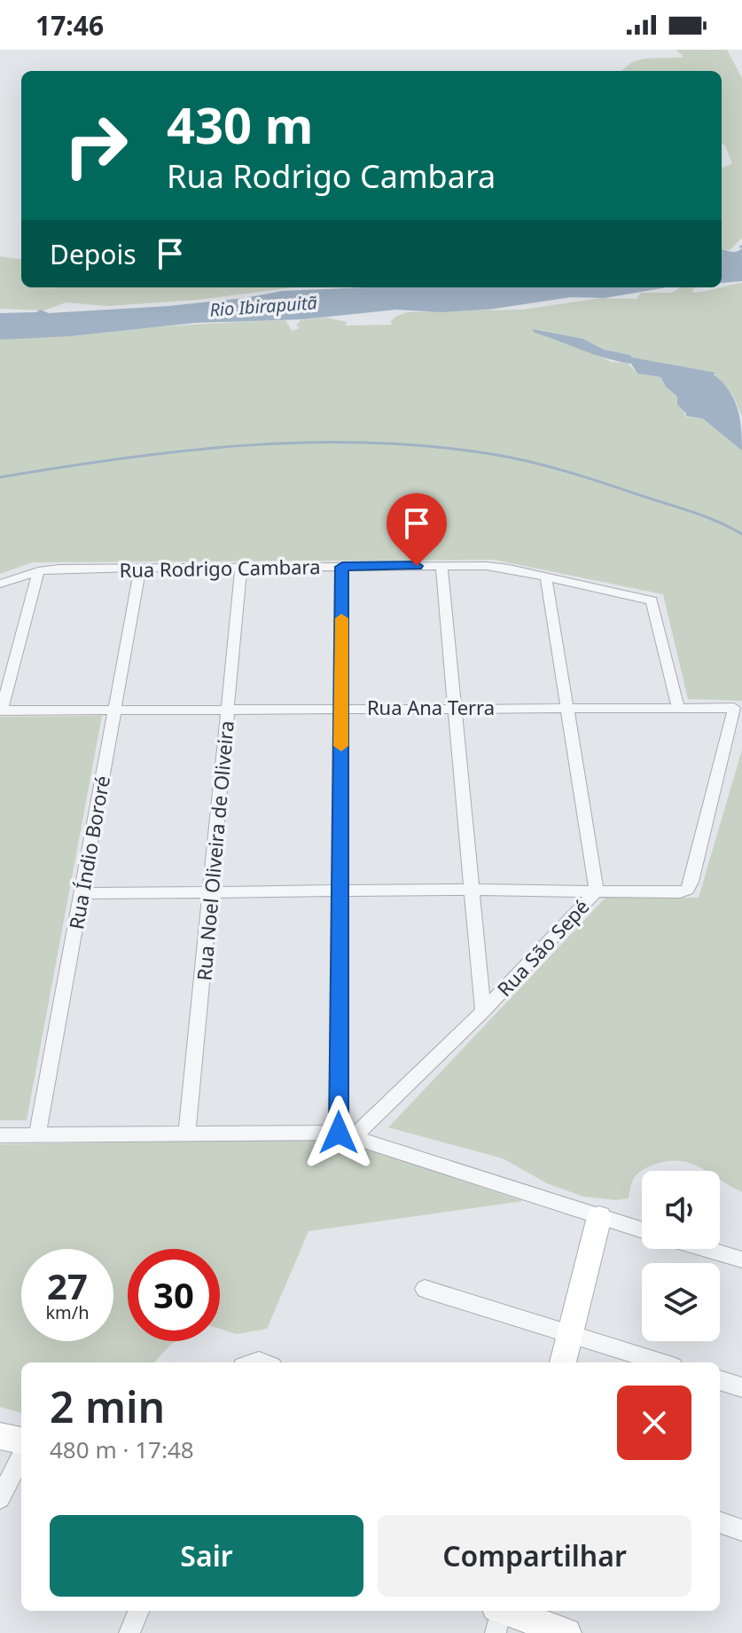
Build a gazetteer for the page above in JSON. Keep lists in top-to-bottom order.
{
  "streets": {
    "street": [
      "Rua Rodrigo Cambara",
      "Rua Ana Terra",
      "Rua Noel Oliveira de Oliveira",
      "Rua Índio Bororé",
      "Rua São Sepé"
    ]
  },
  "crossings": [
    ["Rua Rodrigo Cambara", "Rua Ana Terra"],
    ["Rua Rodrigo Cambara", "Rua Noel Oliveira de Oliveira"],
    ["Rua Rodrigo Cambara", "Rua Índio Bororé"],
    ["Rua Rodrigo Cambara", "Rua São Sepé"],
    ["Rua Ana Terra", "Rua Noel Oliveira de Oliveira"],
    ["Rua Ana Terra", "Rua Índio Bororé"],
    ["Rua Ana Terra", "Rua São Sepé"]
  ],
  "water": ["Rio Ibirapuitã"],
  "page": {
    "status": "17:46",
    "turn": ["430 m", "Rua Rodrigo Cambara"],
    "then": "Depois",
    "speed": "27 km/h",
    "limit": "30",
    "heading": ["2 min", "480 m · 17:48"],
    "buttons": ["Sair", "Compartilhar"]
  }
}
